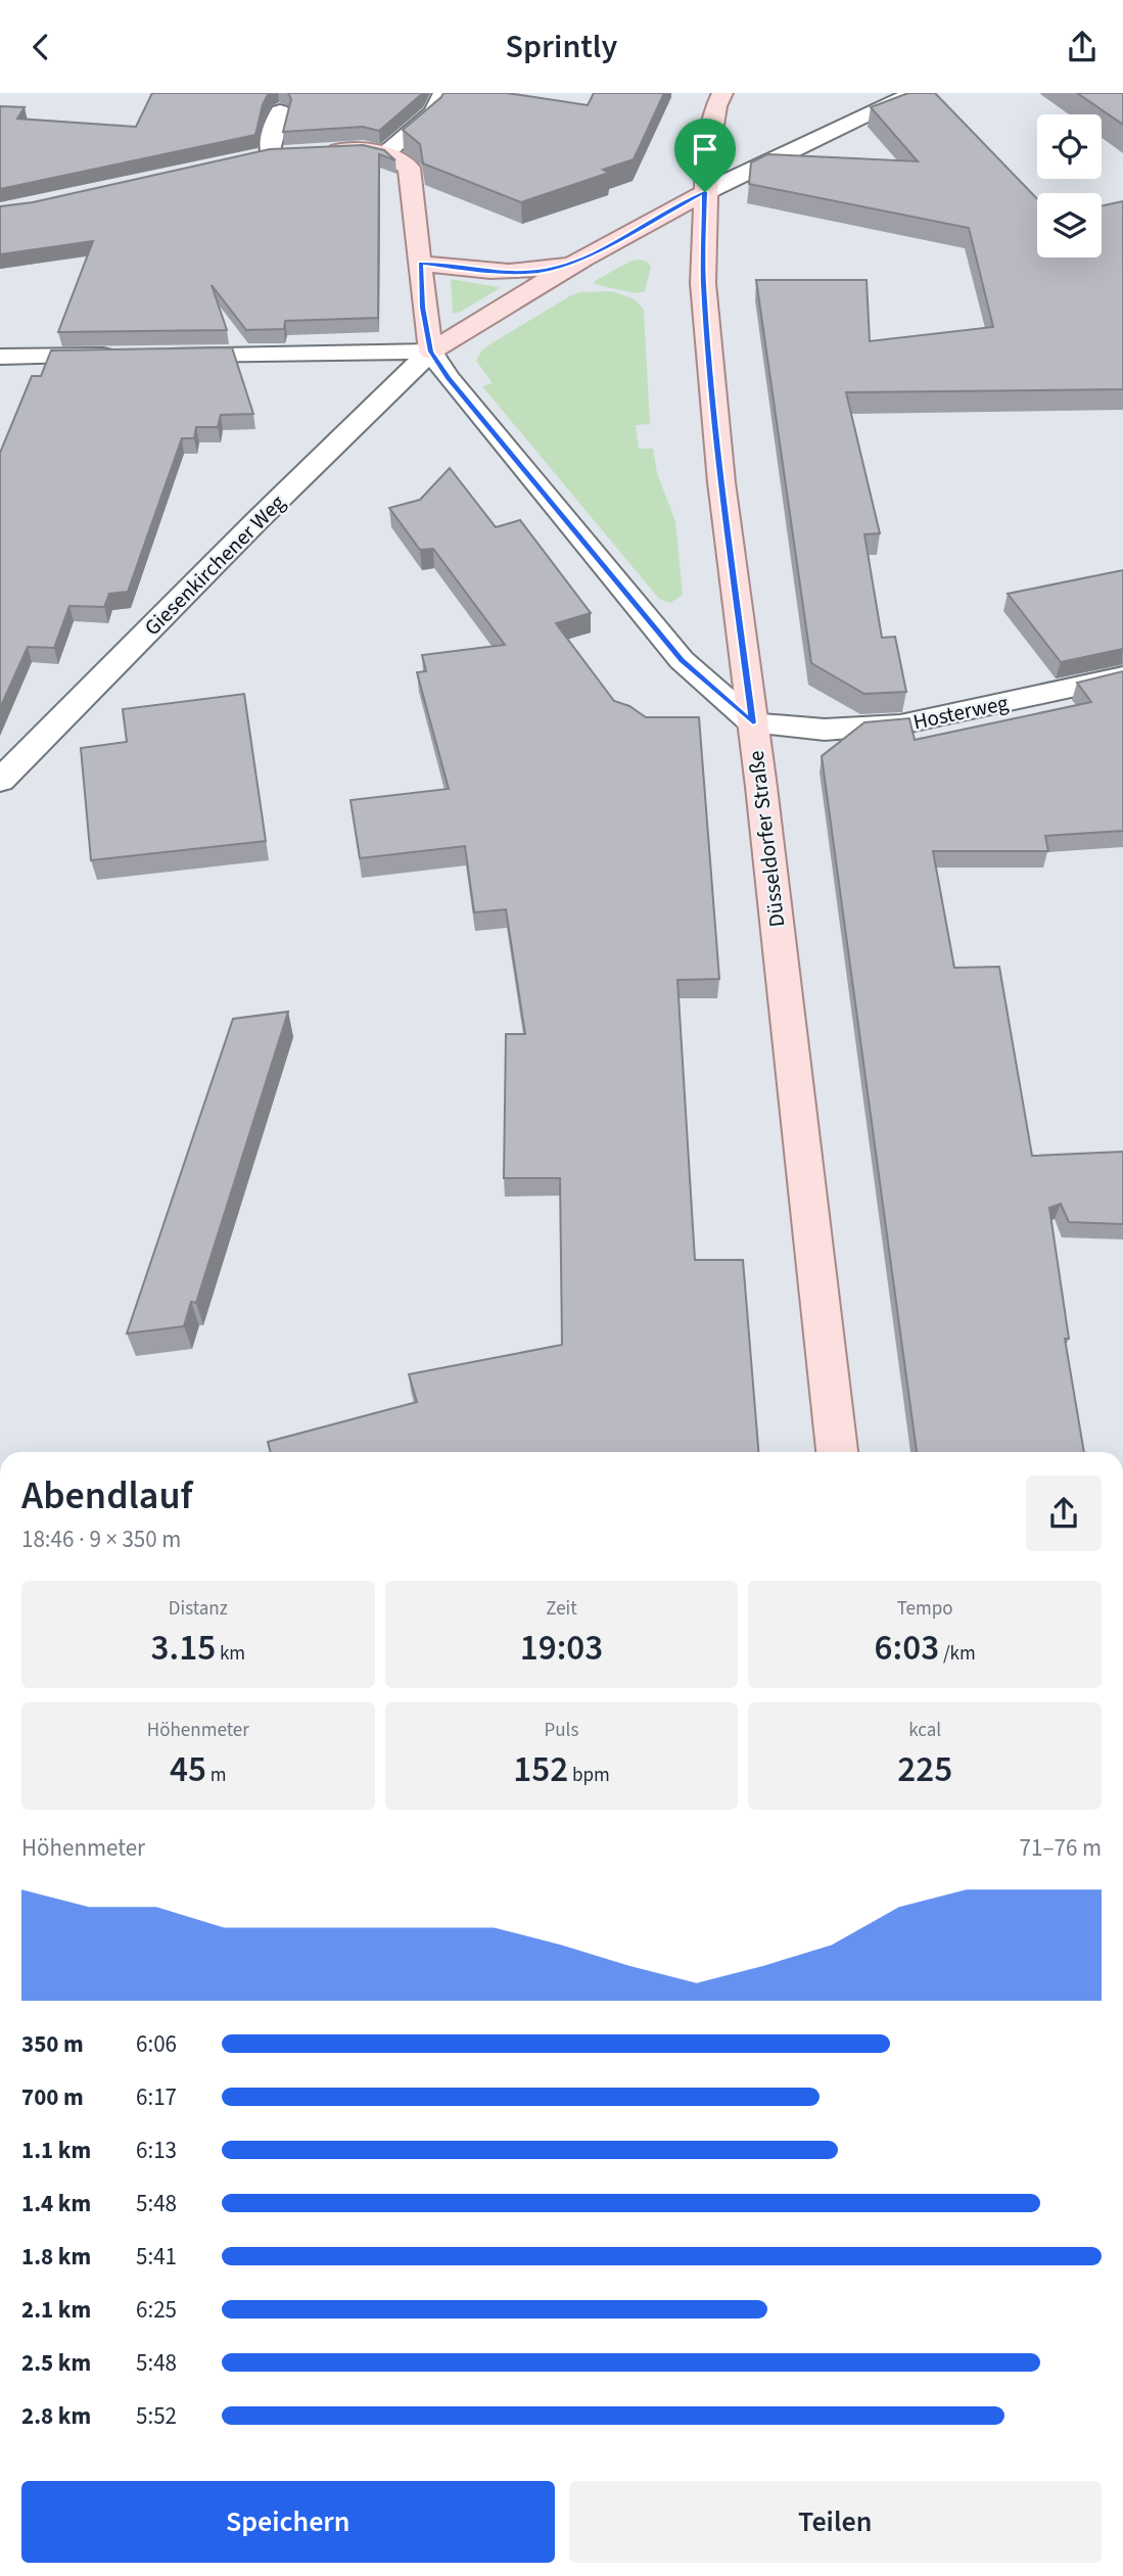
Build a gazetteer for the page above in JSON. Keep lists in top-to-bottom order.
{
  "streets": {
    "main road": ["Düsseldorfer Straße"],
    "street": ["Giesenkirchener Weg", "Hosterweg"]
  },
  "crossings": [
    ["Hosterweg", "Düsseldorfer Straße"]
  ],
  "page": {
    "header": "Sprintly",
    "heading": ["Abendlauf", "18:46 · 9 × 350 m"],
    "stats": [
      ["Distanz", "3.15 km"],
      ["Zeit", "19:03"],
      ["Tempo", "6:03 /km"],
      ["Höhenmeter", "45 m"],
      ["Puls", "152 bpm"],
      ["kcal", "225"]
    ],
    "chart": ["Höhenmeter", "71–76 m"],
    "list": [
      {
        "name": "350 m",
        "note": "6:06"
      },
      {
        "name": "700 m",
        "note": "6:17"
      },
      {
        "name": "1.1 km",
        "note": "6:13"
      },
      {
        "name": "1.4 km",
        "note": "5:48"
      },
      {
        "name": "1.8 km",
        "note": "5:41"
      },
      {
        "name": "2.1 km",
        "note": "6:25"
      },
      {
        "name": "2.5 km",
        "note": "5:48"
      },
      {
        "name": "2.8 km",
        "note": "5:52"
      }
    ],
    "buttons": ["Speichern", "Teilen"]
  }
}
